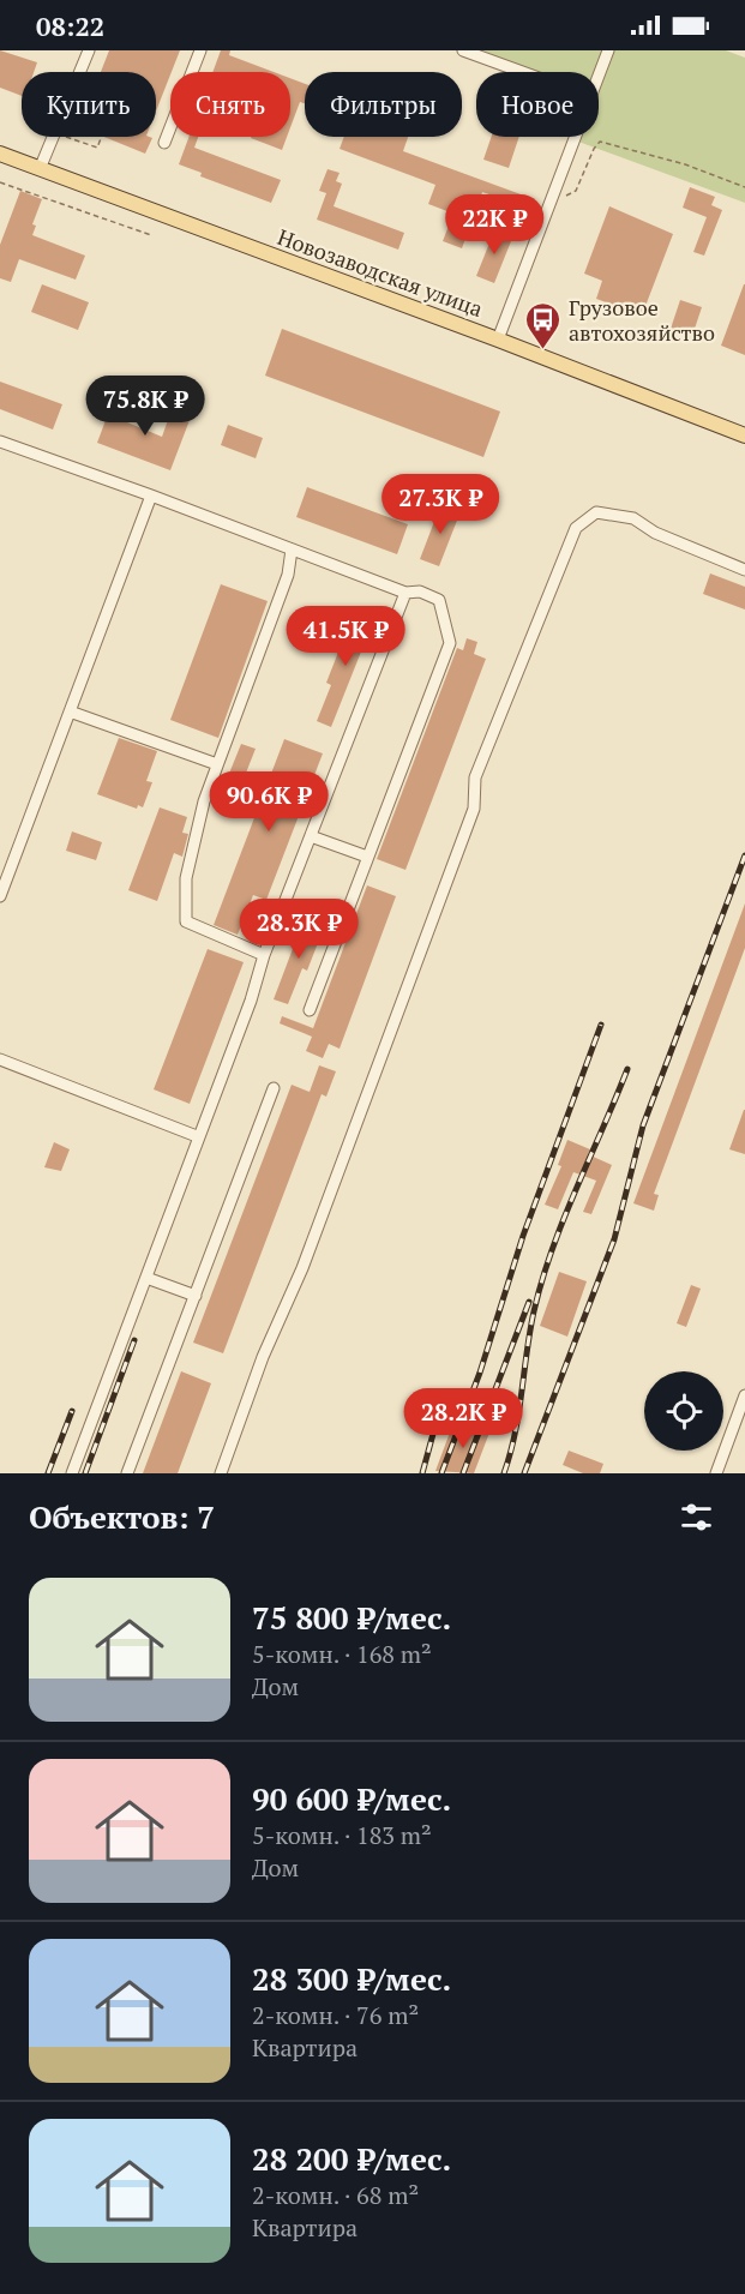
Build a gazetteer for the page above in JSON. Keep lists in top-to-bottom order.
{
  "streets": {
    "main road": ["Новозаводская улица"]
  },
  "places": {
    "bus stop": ["Грузовое автохозяйство"]
  },
  "page": {
    "status": "08:22",
    "chip": [
      "Купить",
      "Снять",
      "Фильтры",
      "Новое"
    ],
    "price": [
      "22K ₽",
      "75.8K ₽",
      "27.3K ₽",
      "41.5K ₽",
      "90.6K ₽",
      "28.3K ₽",
      "28.2K ₽"
    ],
    "heading": "Объектов: 7",
    "list": [
      {
        "name": "75 800 ₽/мес.",
        "note": "5-комн. · 168 m² · Дом"
      },
      {
        "name": "90 600 ₽/мес.",
        "note": "5-комн. · 183 m² · Дом"
      },
      {
        "name": "28 300 ₽/мес.",
        "note": "2-комн. · 76 m² · Квартира"
      },
      {
        "name": "28 200 ₽/мес.",
        "note": "2-комн. · 68 m² · Квартира"
      }
    ]
  }
}
